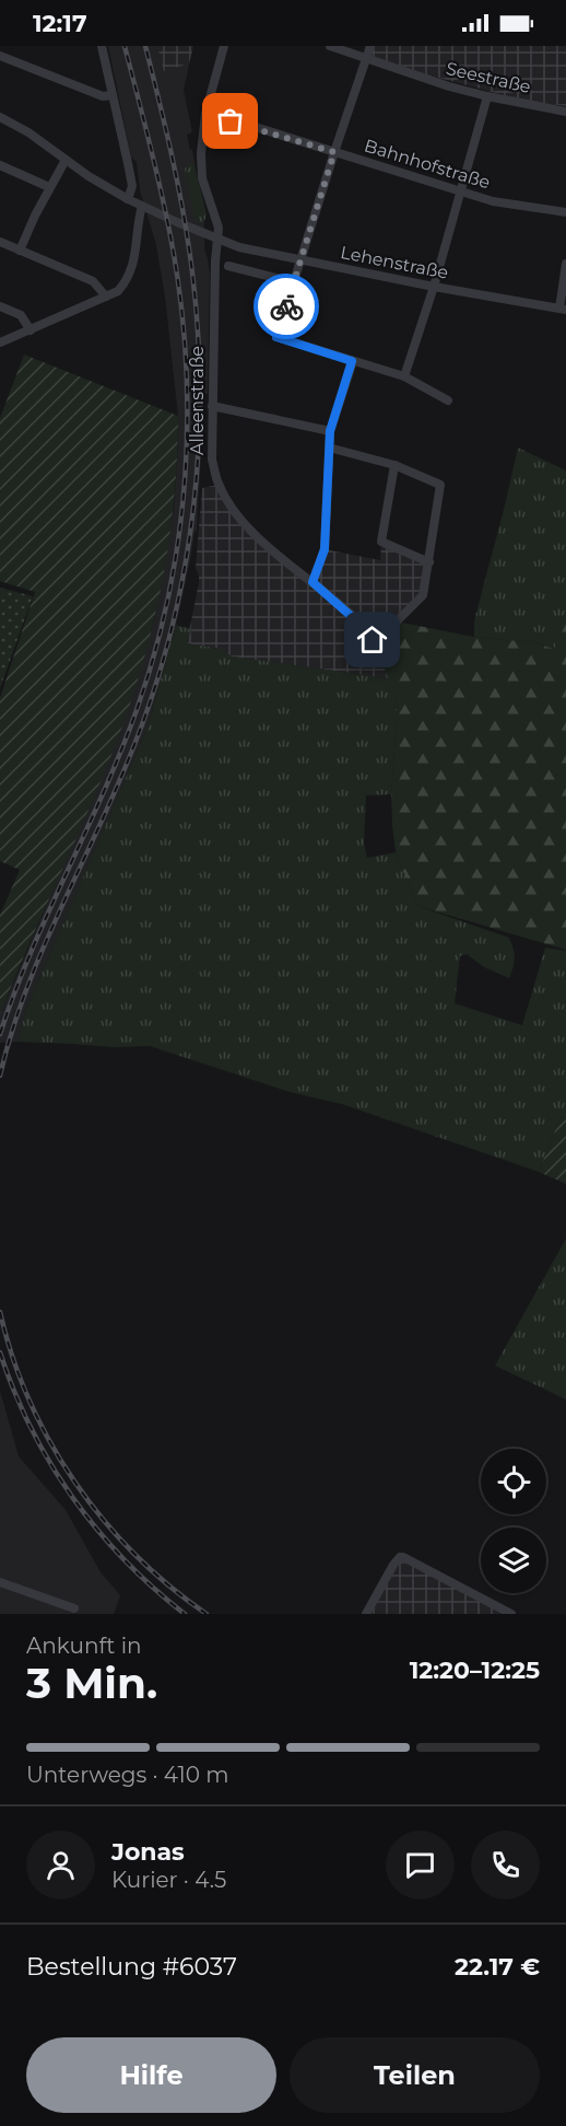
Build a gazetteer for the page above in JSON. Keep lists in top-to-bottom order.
{
  "streets": {
    "street": [
      "Seestraße",
      "Bahnhofstraße",
      "Lehenstraße",
      "Alleenstraße"
    ]
  },
  "crossings": [
    ["Bahnhofstraße", "Alleenstraße"],
    ["Lehenstraße", "Alleenstraße"]
  ],
  "page": {
    "status": "12:17",
    "heading": ["3 Min.", "Ankunft in", "12:20–12:25"],
    "panel": [
      "Jonas",
      "Kurier · 4.5",
      "Bestellung #6037",
      "22.17 €"
    ],
    "bar": "Unterwegs · 410 m",
    "buttons": ["Hilfe", "Teilen"]
  }
}
